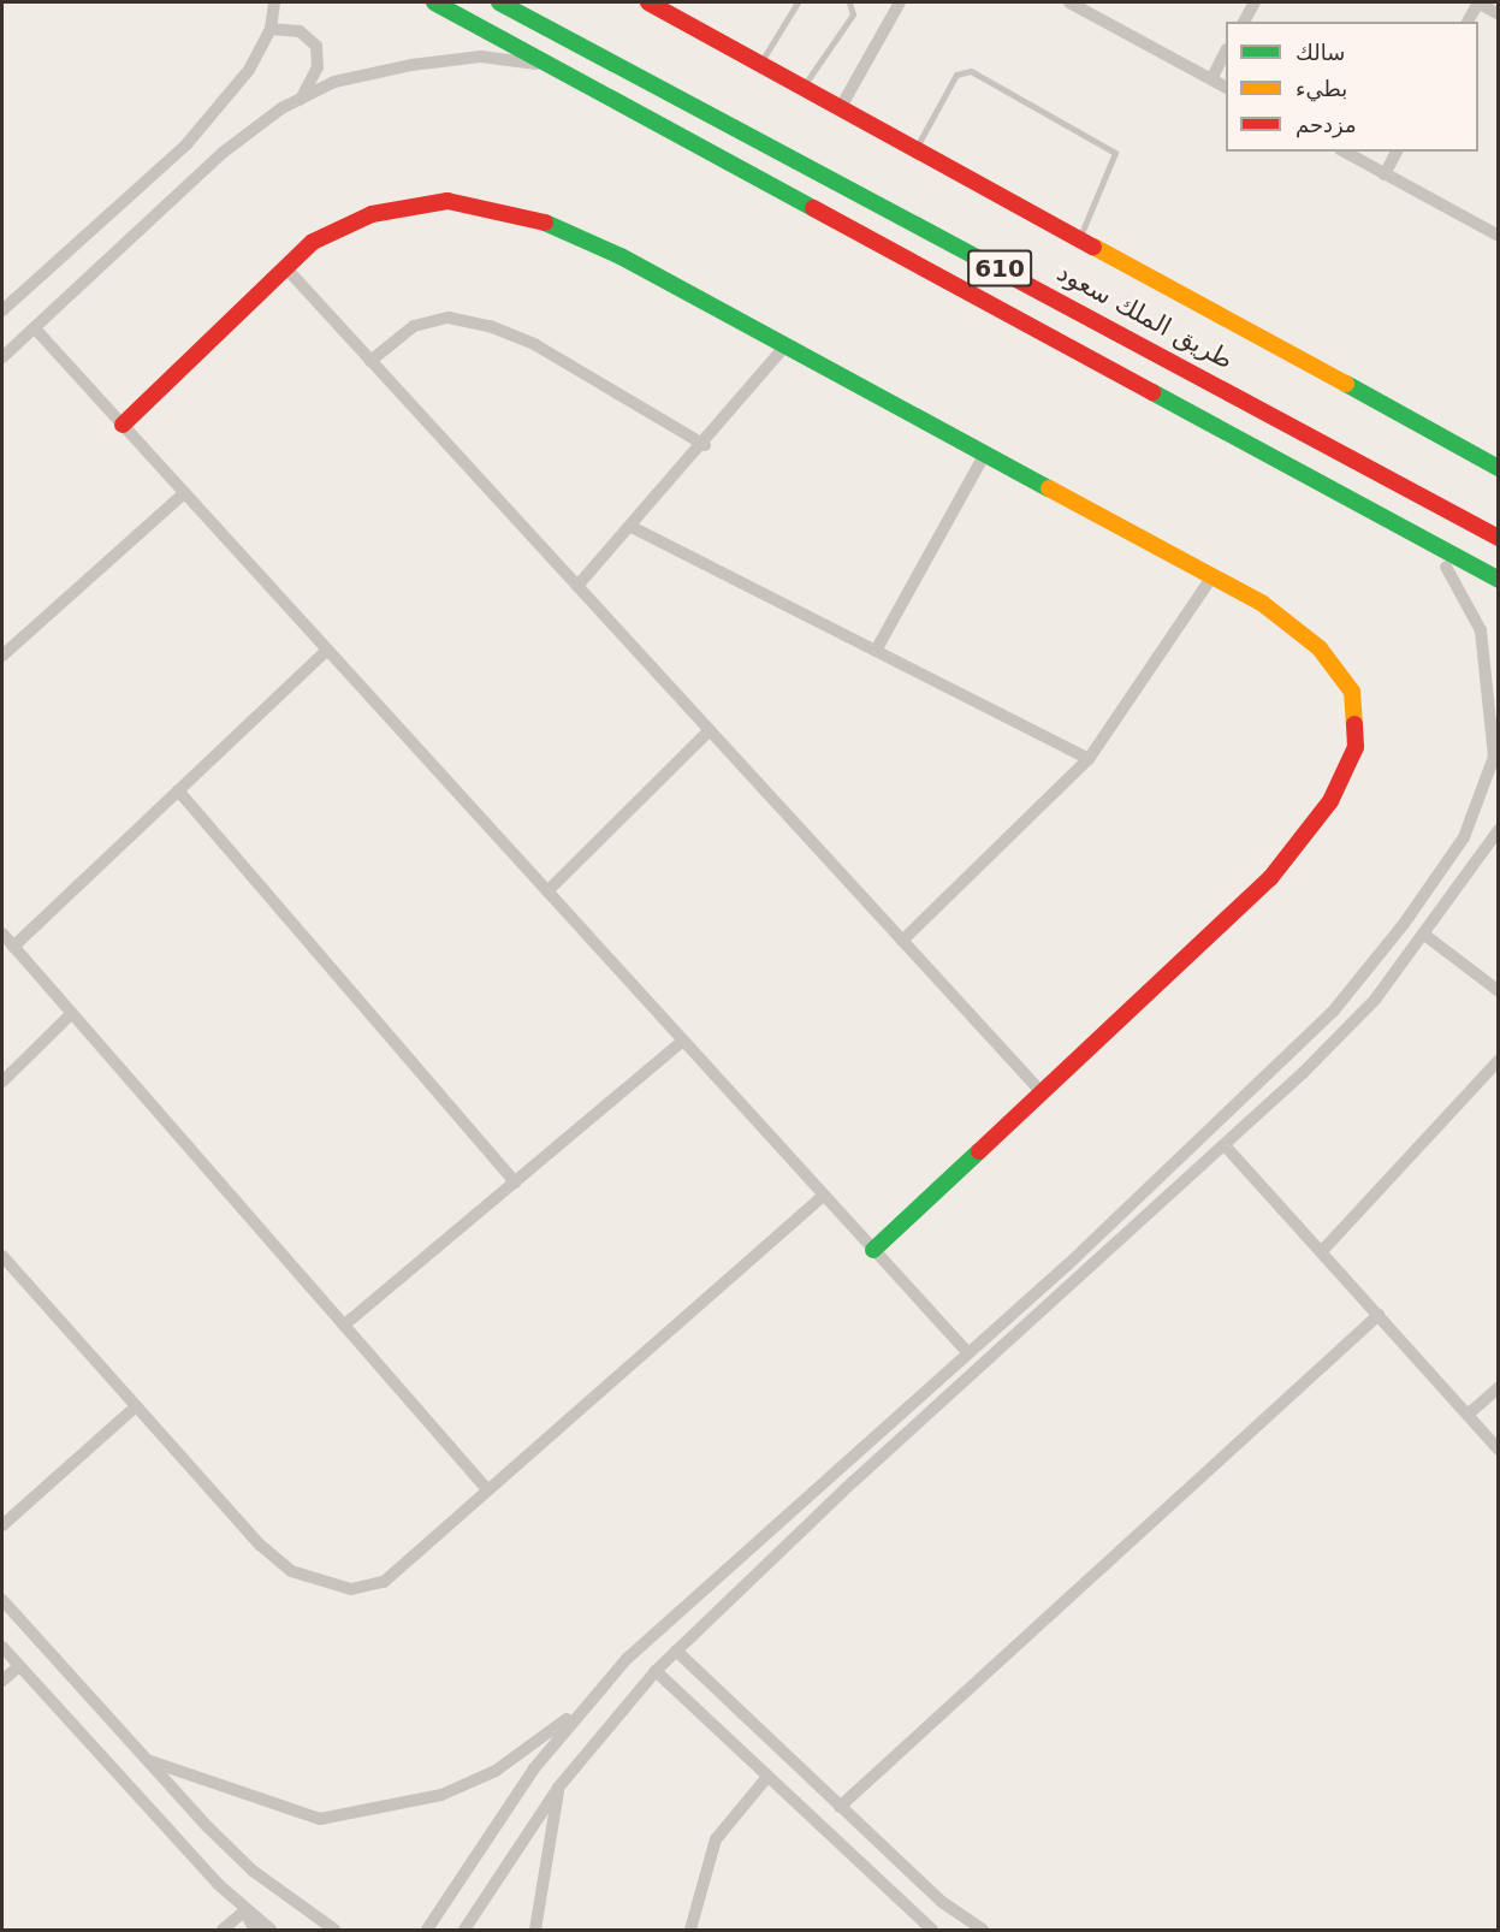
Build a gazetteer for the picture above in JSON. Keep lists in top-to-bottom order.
{
  "streets": {
    "main road": ["610", "طريق الملك سعود"]
  },
  "legend": ["سالك", "بطيء", "مزدحم"]
}
